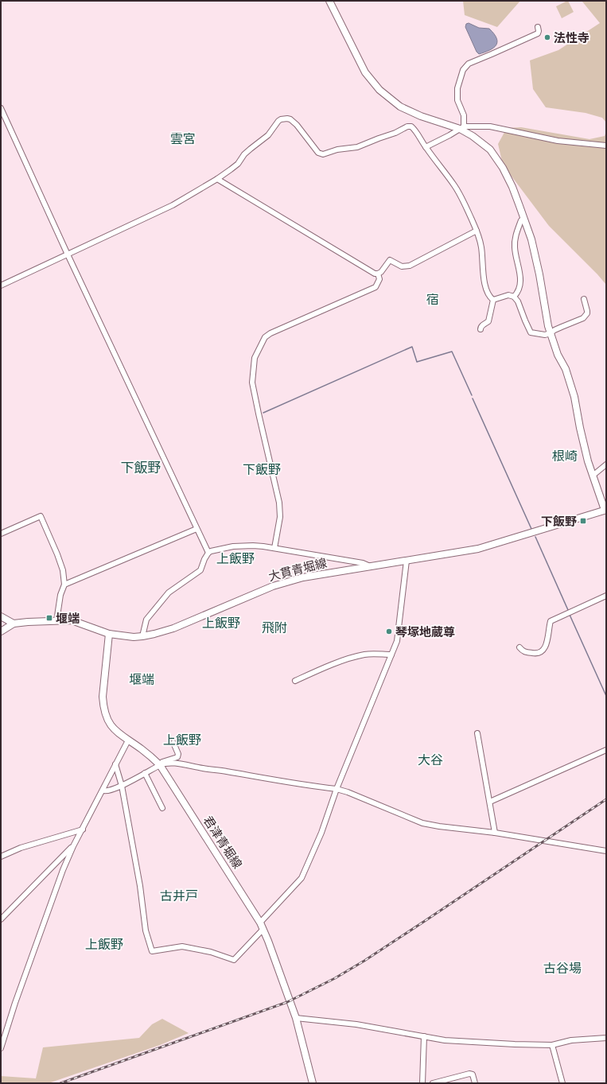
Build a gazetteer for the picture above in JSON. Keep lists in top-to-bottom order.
{
  "streets": {
    "main road": ["大貫青堀線", "君津青堀線"]
  },
  "crossings": [
    ["大貫青堀線", "君津青堀線"]
  ],
  "districts": [
    "雲宮",
    "宿",
    "根崎",
    "下飯野",
    "下飯野",
    "上飯野",
    "上飯野",
    "飛附",
    "堰端",
    "上飯野",
    "大谷",
    "古井戸",
    "上飯野",
    "古谷場"
  ],
  "places": {
    "other": ["法性寺", "琴塚地蔵尊"],
    "transit": ["下飯野", "堰端"]
  }
}
